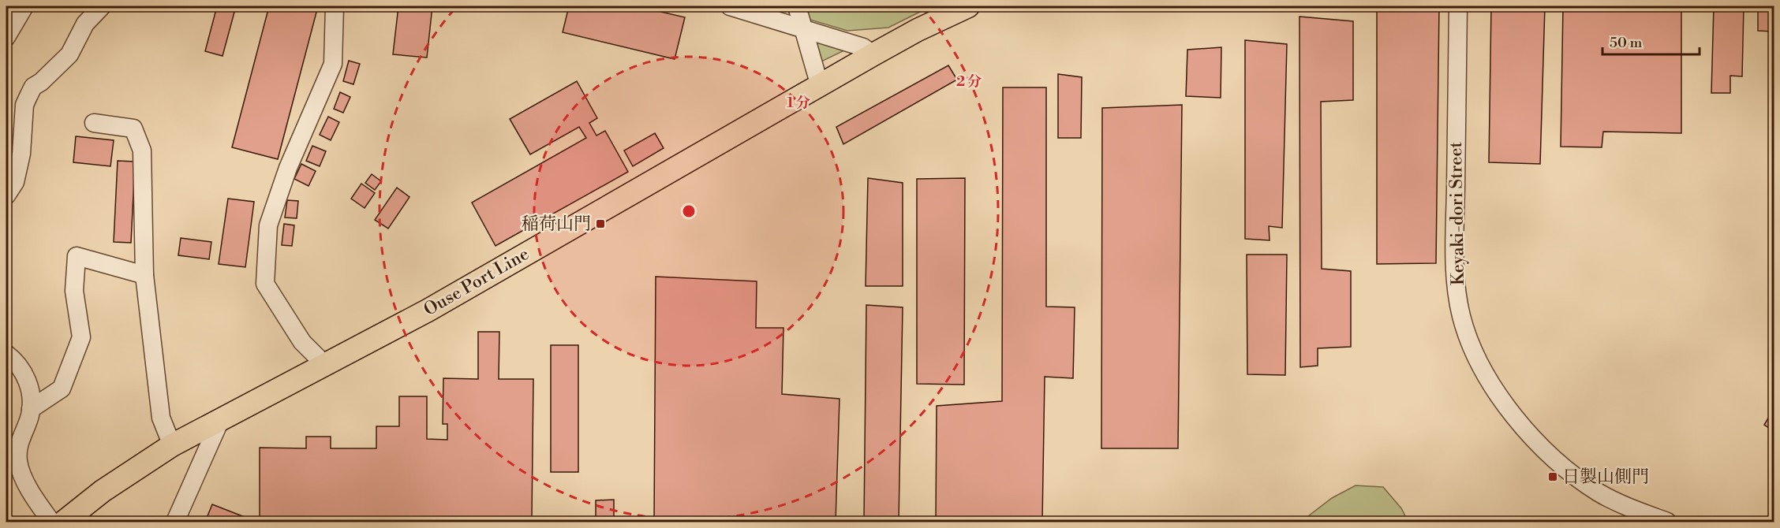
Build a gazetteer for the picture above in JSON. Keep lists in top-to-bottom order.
{
  "streets": {
    "main road": ["Ouse Port Line"],
    "street": ["Keyaki-dori Street"]
  },
  "places": {
    "transit": ["稲荷山門", "日製山側門"]
  },
  "scale_bar": "50 m",
  "rings": ["2 分", "1 分"]
}
